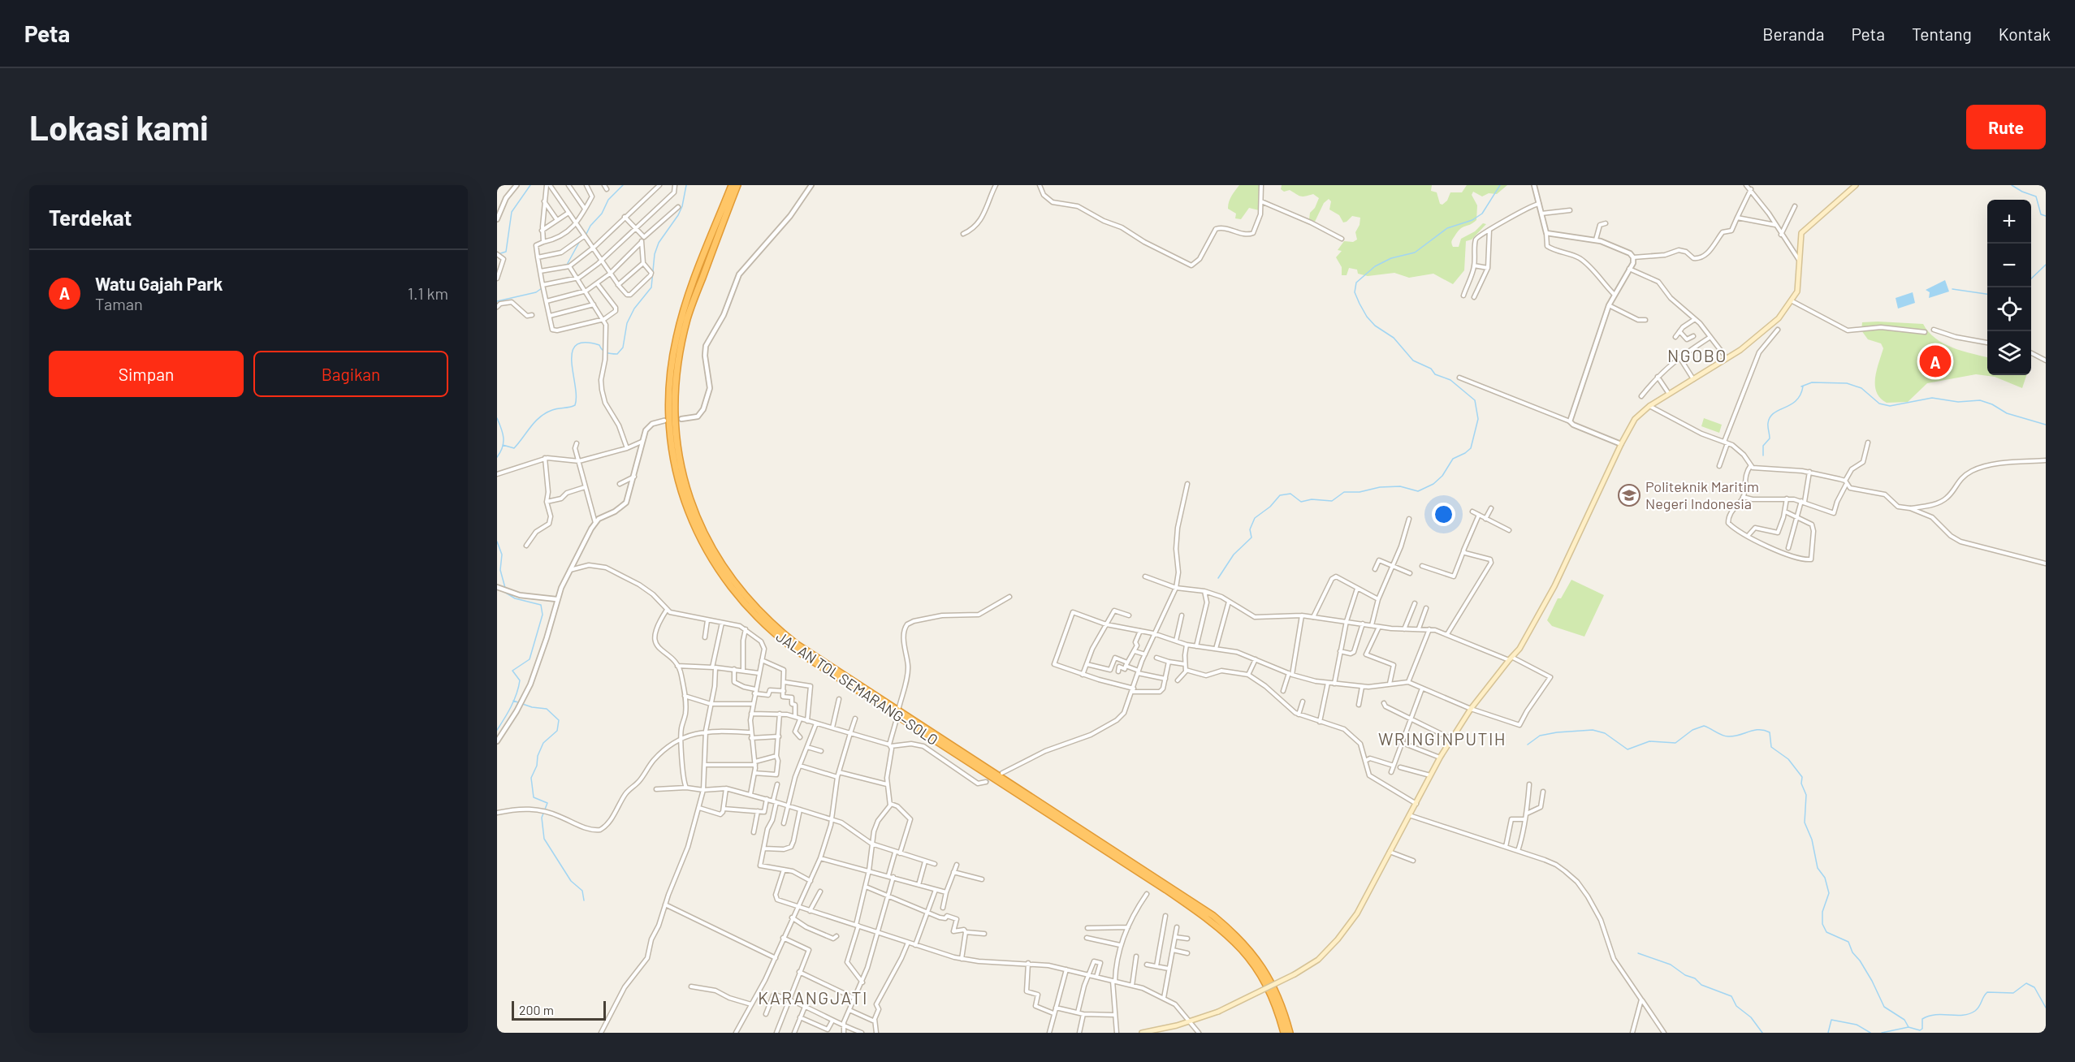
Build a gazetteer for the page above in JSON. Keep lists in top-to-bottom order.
{
  "streets": {
    "highway": ["JALAN TOL SEMARANG–SOLO"]
  },
  "districts": ["NGOBO", "WRINGINPUTIH", "KARANGJATI"],
  "places": {
    "school or university": ["Politeknik Maritim Negeri Indonesia"]
  },
  "scale_bar": "200 m",
  "page": {
    "header": "Peta",
    "nav": [
      "Beranda",
      "Peta",
      "Tentang",
      "Kontak"
    ],
    "buttons": [
      "Rute",
      ["Simpan", "Bagikan"]
    ],
    "title": "Lokasi kami",
    "heading": "Terdekat",
    "map_buttons": ["+", "−"],
    "list": [
      {
        "mark": "A",
        "name": "Watu Gajah Park",
        "note": "Taman",
        "value": "1.1 km"
      }
    ],
    "pins": "A",
    "scale": "200 m"
  }
}
